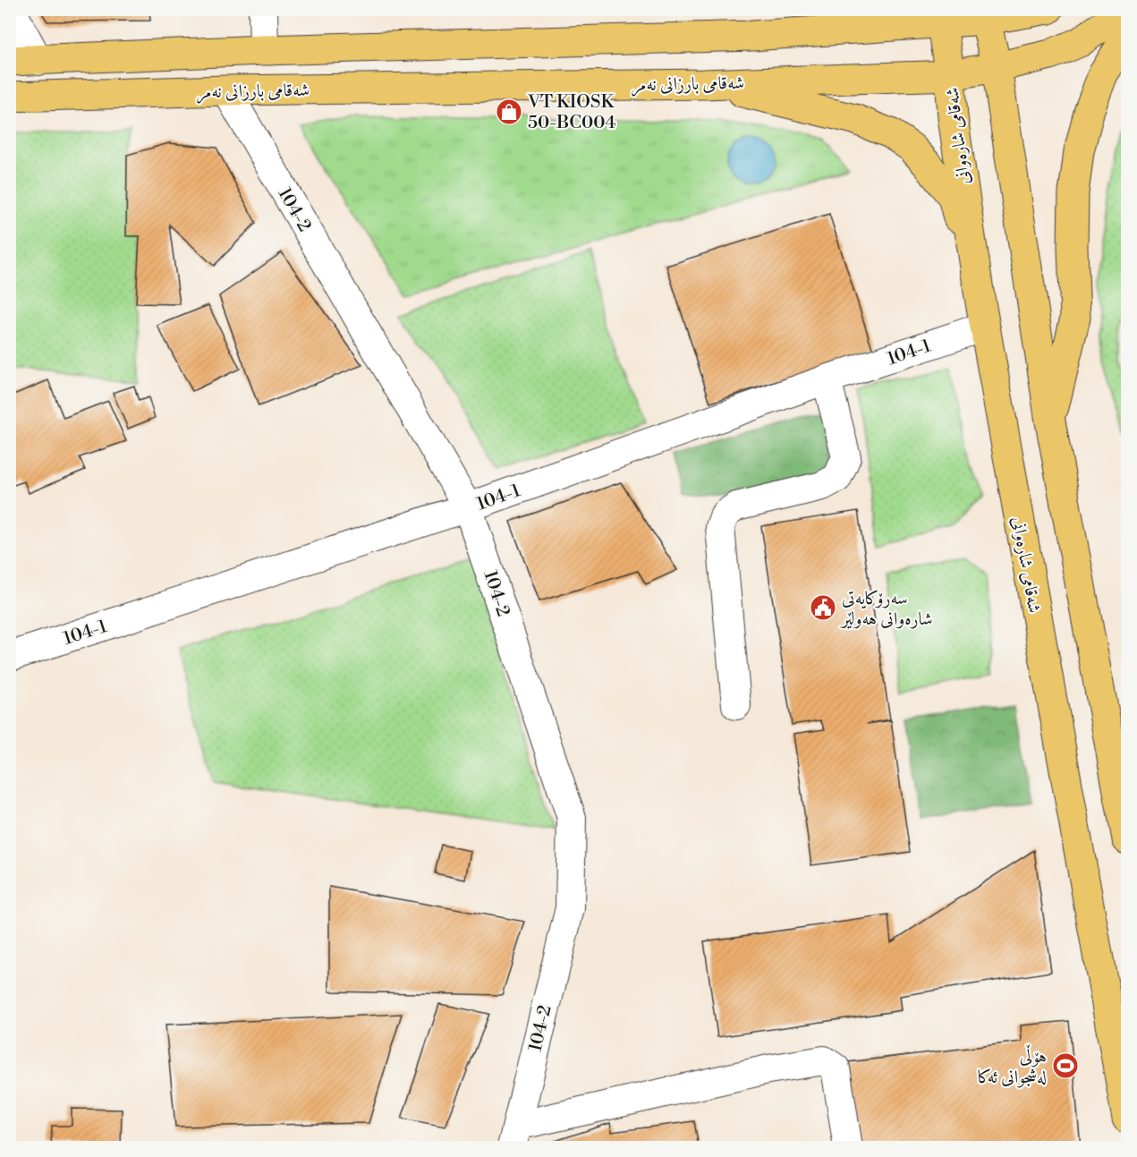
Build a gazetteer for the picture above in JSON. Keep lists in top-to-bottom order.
{
  "streets": {
    "main road": ["شەقامی بارزانی نەمر", "شەقامی شارەوانی"],
    "street": ["104-2", "104-1"]
  },
  "crossings": [
    ["شەقامی بارزانی نەمر", "شەقامی شارەوانی"],
    ["شەقامی بارزانی نەمر", "104-2"],
    ["شەقامی شارەوانی", "104-1"],
    ["104-2", "104-1"]
  ],
  "places": {
    "shop": ["VT KIOSK 50-BC004"],
    "public building": ["سەرۆکایەتی شارەوانی هەولێر"],
    "sports": ["هۆڵی لەشجوانی ئەکا"]
  }
}
